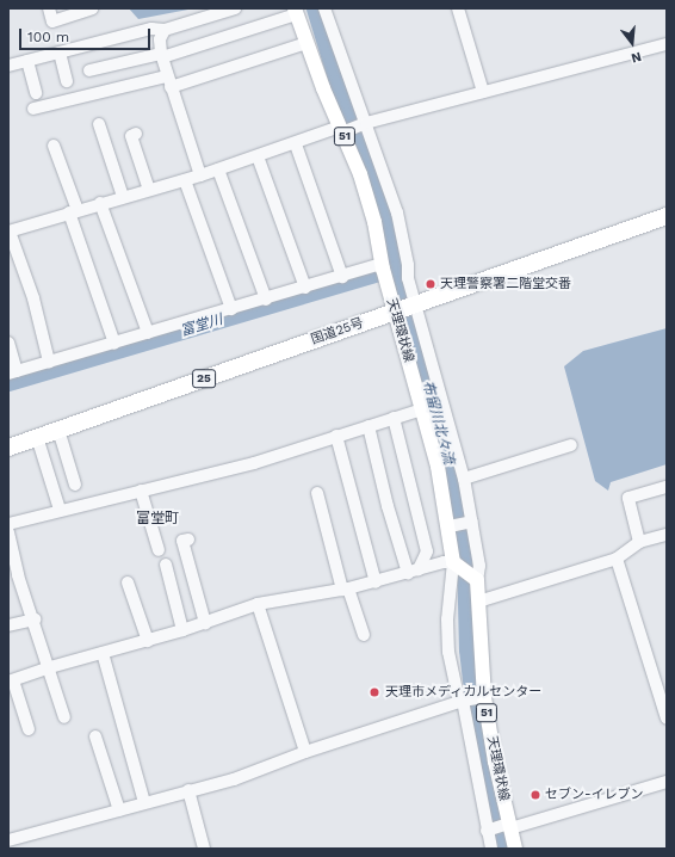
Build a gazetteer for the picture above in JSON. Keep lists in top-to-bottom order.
{
  "streets": {
    "highway": ["国道25号", "25"],
    "main road": ["51", "天理環状線"]
  },
  "crossings": [
    ["天理環状線", "国道25号"]
  ],
  "districts": ["富堂町"],
  "water": ["富堂川", "布留川北々流"],
  "places": ["天理警察署二階堂交番", "天理市メディカルセンター", "セブン-イレブン"],
  "scale_bar": "100 m",
  "north": "bottom"
}
